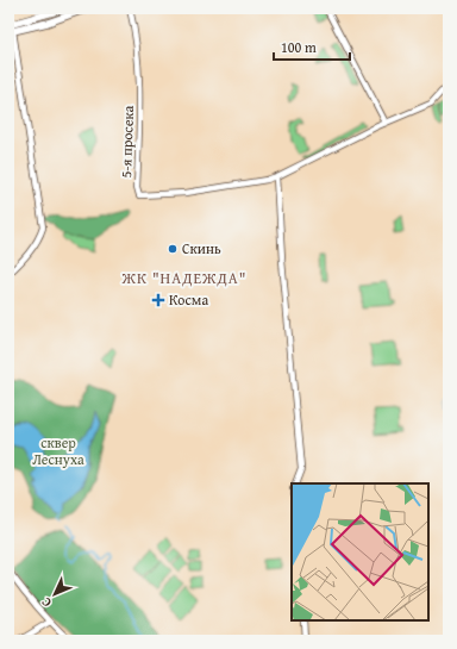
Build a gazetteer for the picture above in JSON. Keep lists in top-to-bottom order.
{
  "streets": {
    "street": ["5-я просека"]
  },
  "districts": ["ЖК \"НАДЕЖДА\""],
  "parks": ["сквер Леснуха"],
  "places": {
    "other": ["Скинь"],
    "health": ["Косма"]
  },
  "scale_bar": "100 m",
  "north": "bottom left"
}
